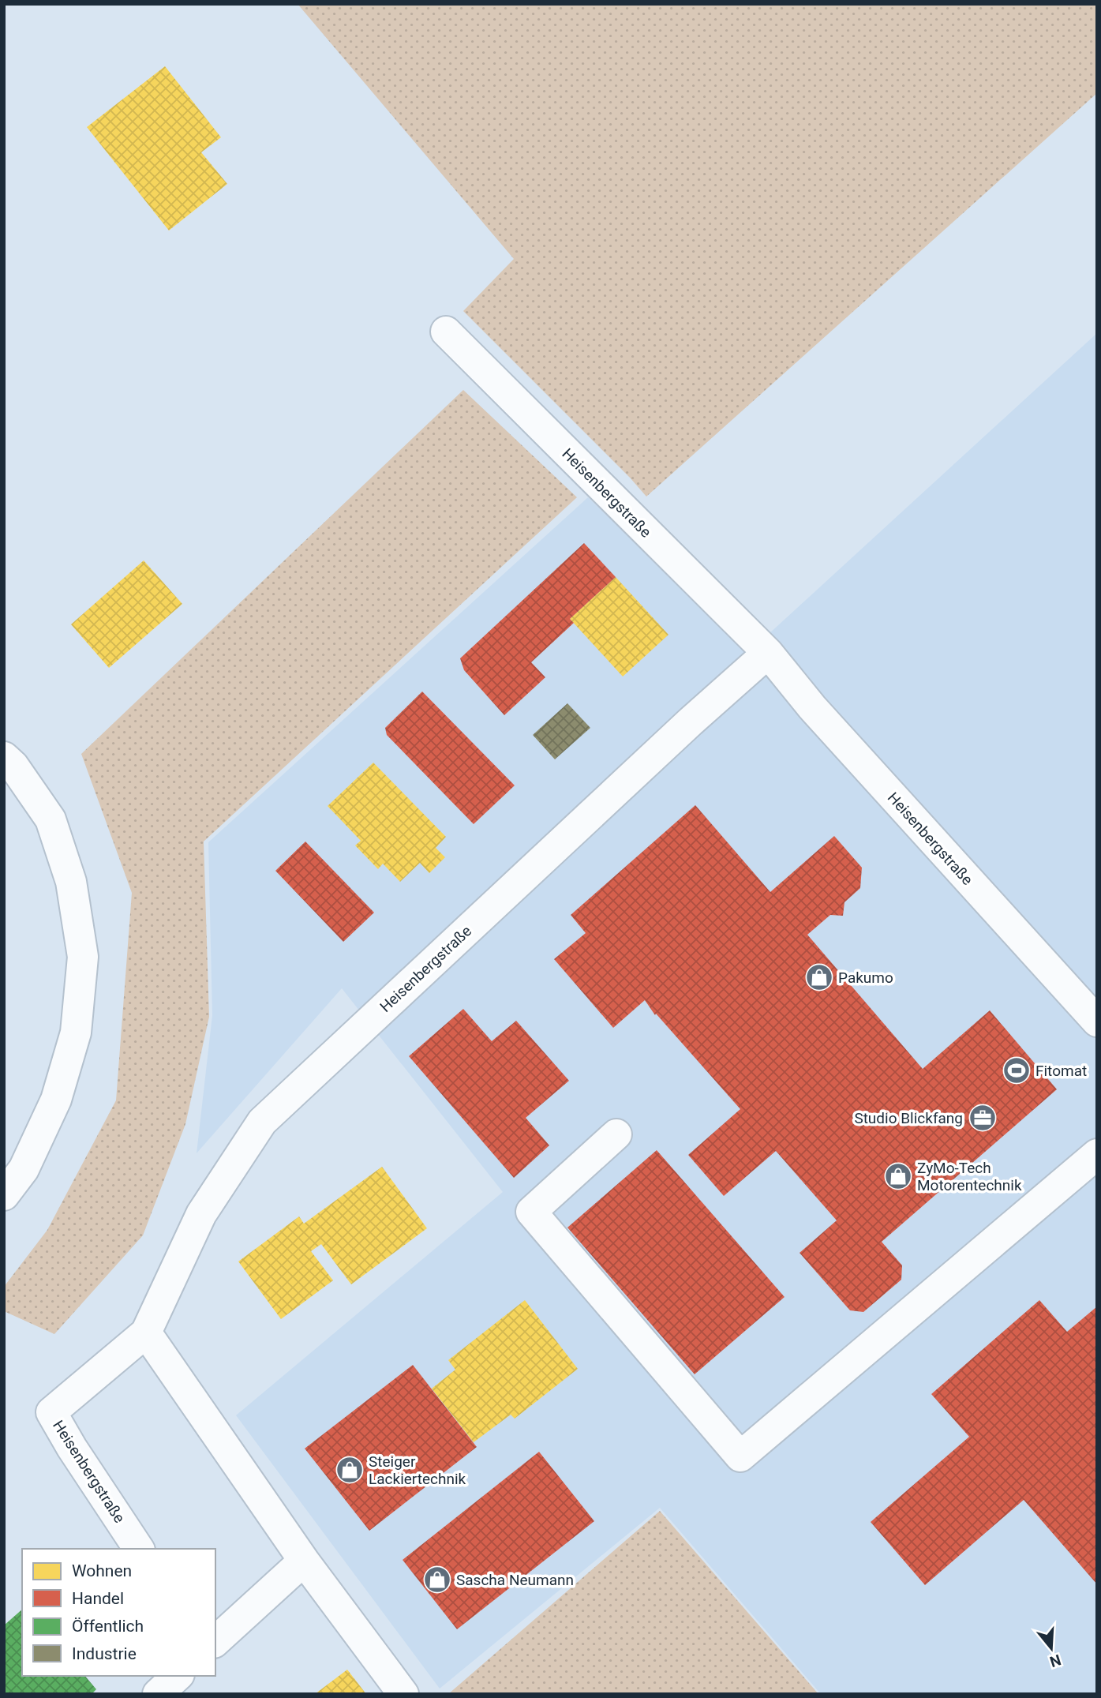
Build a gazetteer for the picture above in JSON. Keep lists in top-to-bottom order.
{
  "streets": {
    "main road": ["Heisenbergstraße"]
  },
  "places": {
    "shop": [
      "Pakumo",
      "ZyMo-Tech Motorentechnik",
      "Steiger Lackiertechnik",
      "Sascha Neumann"
    ],
    "sports": ["Fitomat"],
    "office": ["Studio Blickfang"]
  },
  "legend": [
    "Wohnen",
    "Handel",
    "Öffentlich",
    "Industrie"
  ],
  "north": "bottom"
}
